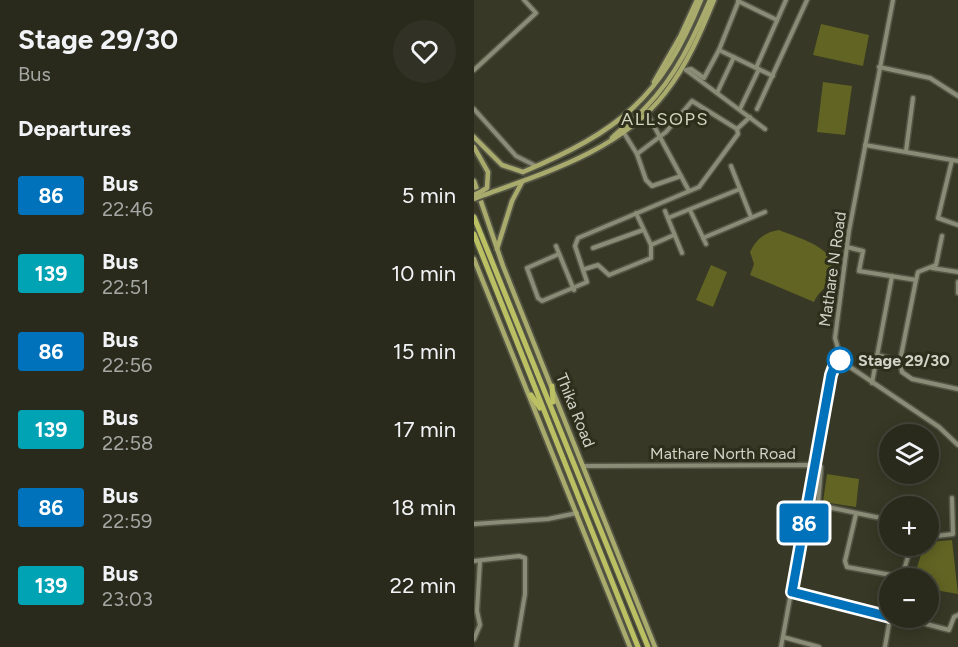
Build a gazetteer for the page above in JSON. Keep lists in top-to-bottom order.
{
  "streets": {
    "highway": ["Thika Road"],
    "street": ["Mathare N Road", "Mathare North Road"]
  },
  "crossings": [
    ["Thika Road", "Mathare North Road"]
  ],
  "districts": ["ALLSOPS"],
  "places": ["Stage 29/30"],
  "lines": ["bus line 86"],
  "page": {
    "heading": [
      ["Stage 29/30", "Bus"],
      "Departures"
    ],
    "on_map": "86",
    "list": [
      {
        "mark": "86",
        "name": "Bus",
        "note": "22:46",
        "value": "5 min"
      },
      {
        "mark": "139",
        "name": "Bus",
        "note": "22:51",
        "value": "10 min"
      },
      {
        "mark": "86",
        "name": "Bus",
        "note": "22:56",
        "value": "15 min"
      },
      {
        "mark": "139",
        "name": "Bus",
        "note": "22:58",
        "value": "17 min"
      },
      {
        "mark": "86",
        "name": "Bus",
        "note": "22:59",
        "value": "18 min"
      },
      {
        "mark": "139",
        "name": "Bus",
        "note": "23:03",
        "value": "22 min"
      }
    ],
    "map_buttons": ["+", "−"]
  }
}
